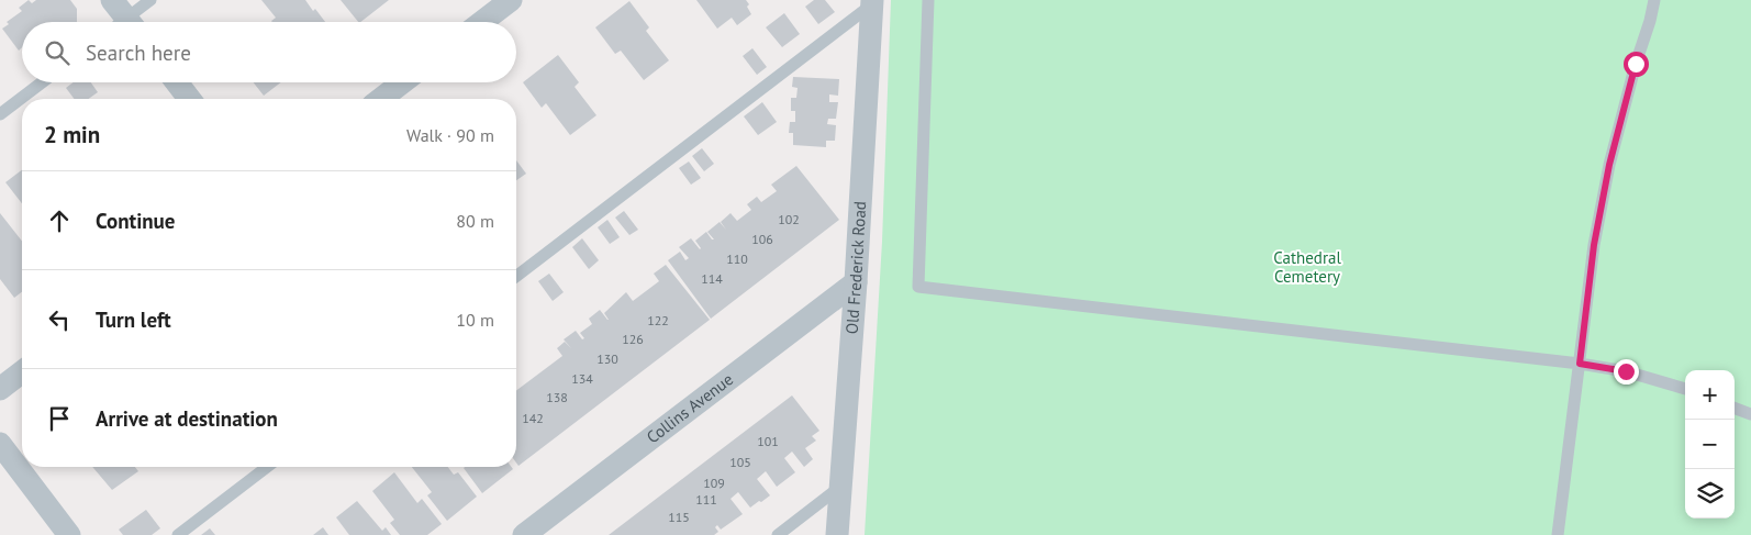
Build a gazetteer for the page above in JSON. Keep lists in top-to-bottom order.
{
  "streets": {
    "street": ["Old Frederick Road", "Collins Avenue"]
  },
  "crossings": [
    ["Old Frederick Road", "Collins Avenue"]
  ],
  "parks": ["Cathedral Cemetery"],
  "house_numbers": [
    "102",
    "106",
    "110",
    "114",
    "122",
    "126",
    "130",
    "134",
    "138",
    "142",
    "101",
    "105",
    "109",
    "111",
    "115"
  ],
  "page": {
    "search": "Search here",
    "heading": ["2 min", "Walk · 90 m"],
    "list": [
      ["Continue", "80 m"],
      ["Turn left", "10 m"],
      "Arrive at destination"
    ],
    "map_buttons": ["+", "−"]
  }
}
